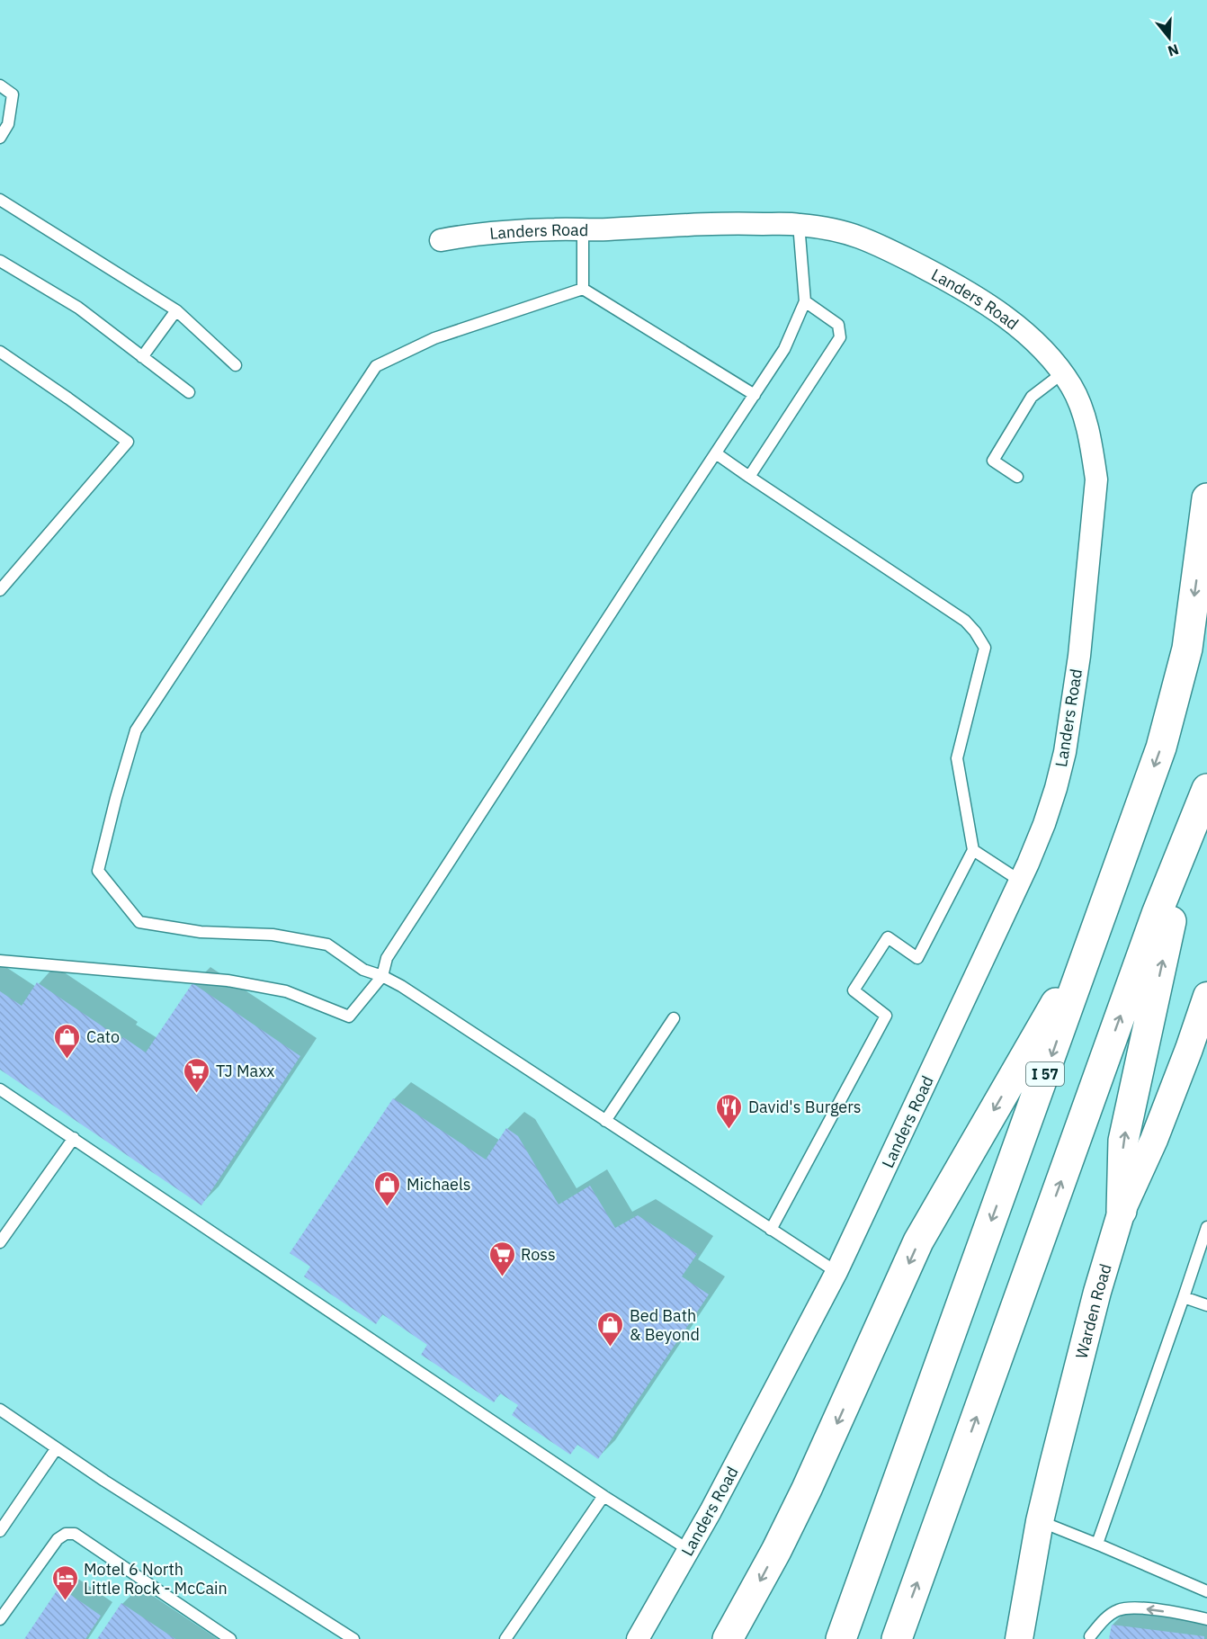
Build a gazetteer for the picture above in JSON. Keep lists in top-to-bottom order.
{
  "streets": {
    "highway": ["I 57"],
    "street": ["Landers Road", "Warden Road"]
  },
  "places": {
    "shop": ["Cato", "Michaels", "Bed Bath & Beyond"],
    "supermarket": ["TJ Maxx", "Ross"],
    "restaurant": ["David's Burgers"],
    "hotel": ["Motel 6 North Little Rock - McCain"]
  },
  "north": "bottom"
}
